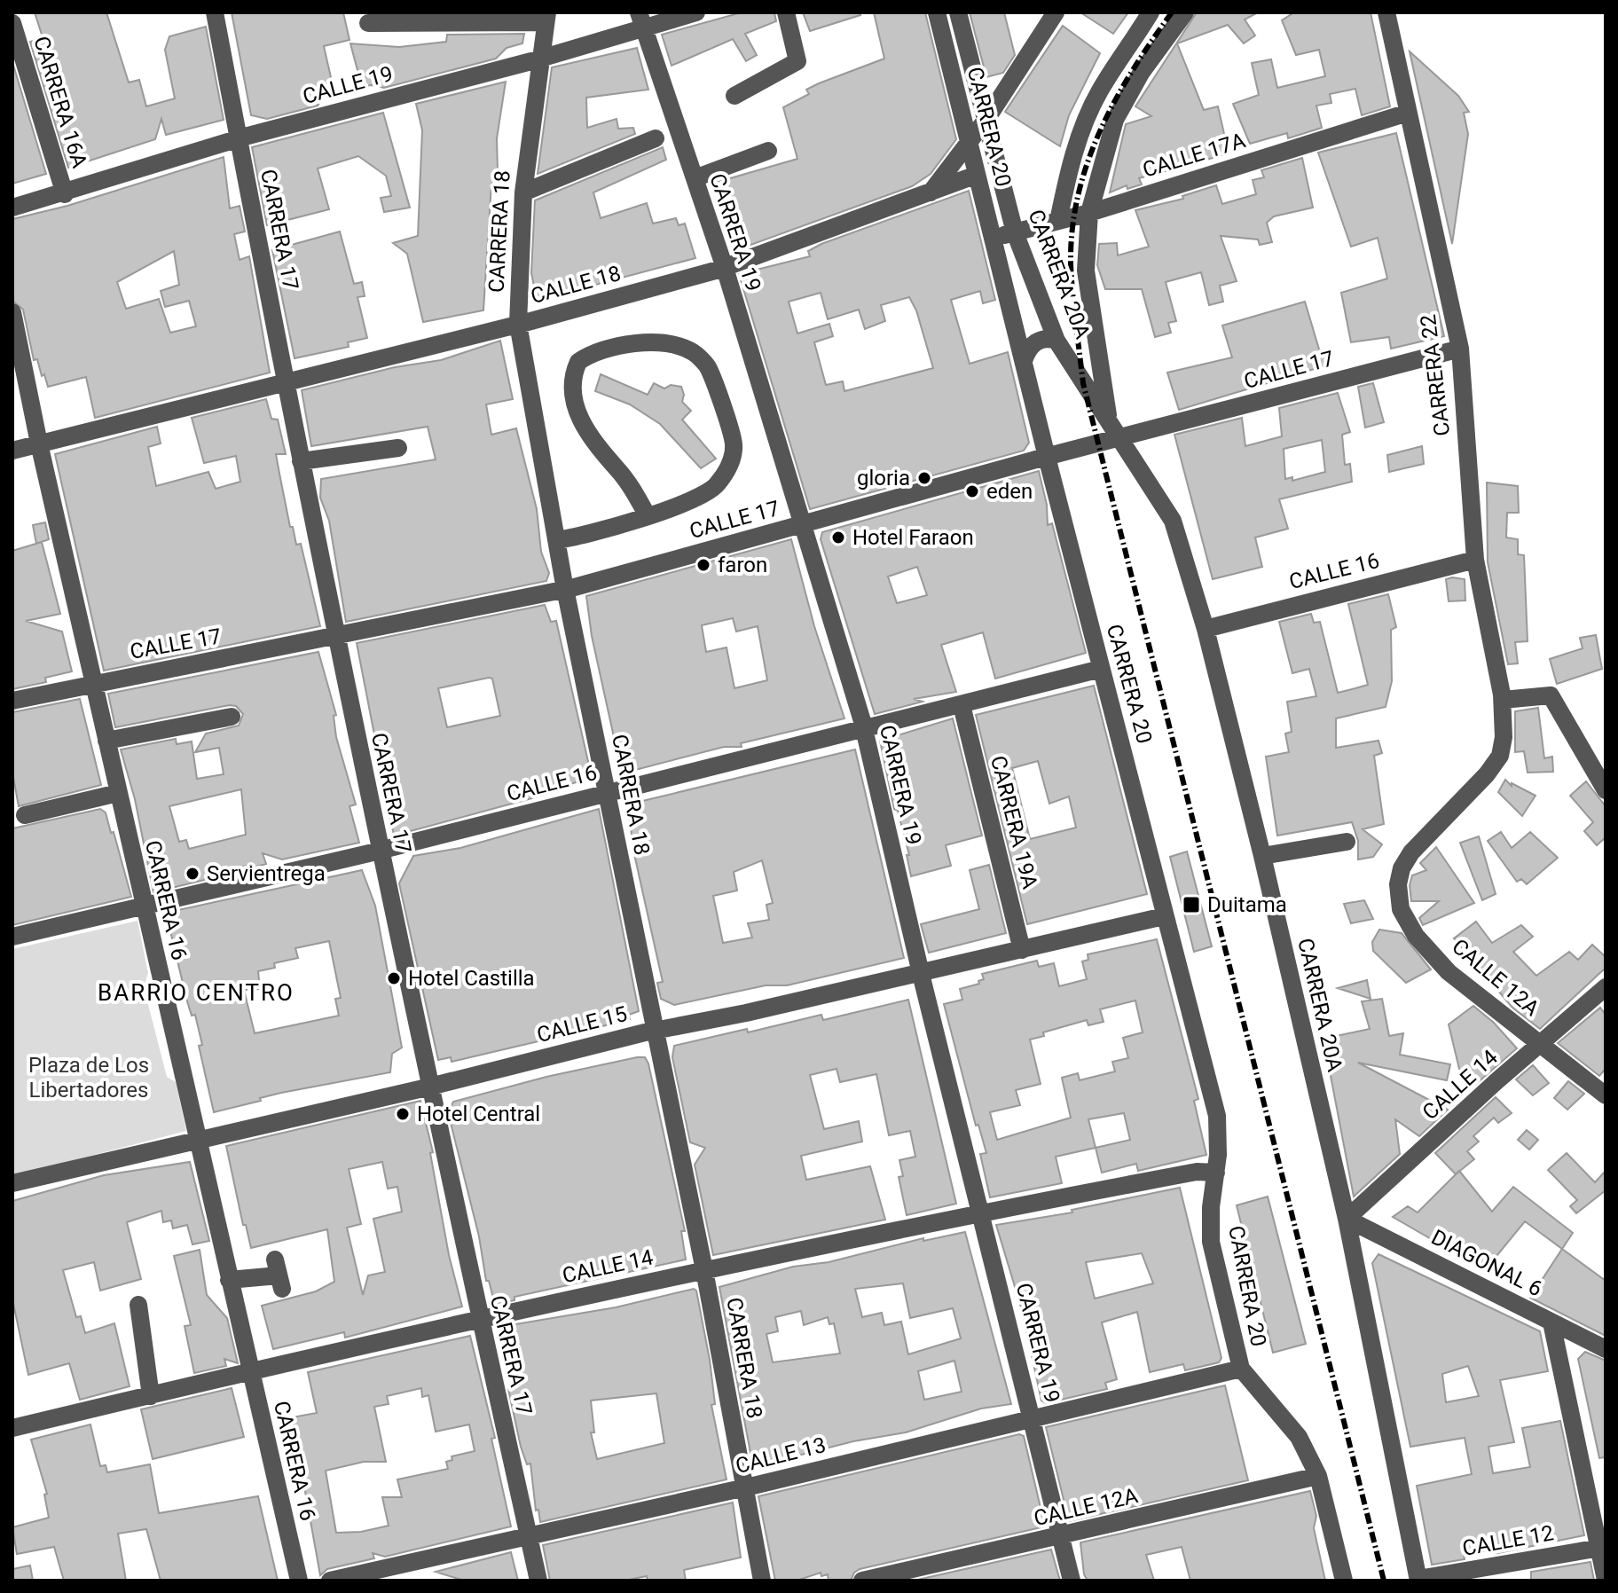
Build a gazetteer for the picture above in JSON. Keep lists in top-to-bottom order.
{
  "streets": {
    "street": [
      "CALLE 19",
      "CARRERA 16A",
      "CARRERA 20",
      "CALLE 17A",
      "CARRERA 17",
      "CARRERA 18",
      "CARRERA 19",
      "CARRERA 20A",
      "CALLE 18",
      "CALLE 17",
      "CARRERA 22",
      "CALLE 16",
      "CARRERA 19A",
      "CARRERA 16",
      "CALLE 12A",
      "CALLE 15",
      "CALLE 14",
      "DIAGONAL 6",
      "CALLE 13",
      "CALLE 12"
    ]
  },
  "crossings": [
    ["CALLE 19", "CARRERA 16A"],
    ["CALLE 19", "CARRERA 17"],
    ["CALLE 19", "CARRERA 18"],
    ["CALLE 19", "CARRERA 19"],
    ["CARRERA 20", "CALLE 17A"],
    ["CARRERA 20", "CALLE 18"],
    ["CARRERA 20", "CALLE 17"],
    ["CARRERA 20", "CALLE 16"],
    ["CARRERA 20", "CALLE 15"],
    ["CARRERA 20", "CALLE 14"],
    ["CARRERA 20", "CALLE 13"],
    ["CALLE 17A", "CARRERA 20A"],
    ["CALLE 17A", "CARRERA 22"],
    ["CARRERA 17", "CALLE 18"],
    ["CARRERA 17", "CALLE 17"],
    ["CARRERA 17", "CALLE 16"],
    ["CARRERA 17", "CALLE 15"],
    ["CARRERA 17", "CALLE 14"],
    ["CARRERA 17", "CALLE 13"],
    ["CARRERA 18", "CALLE 18"],
    ["CARRERA 18", "CALLE 17"],
    ["CARRERA 18", "CALLE 16"],
    ["CARRERA 18", "CALLE 15"],
    ["CARRERA 18", "CALLE 14"],
    ["CARRERA 18", "CALLE 13"],
    ["CARRERA 19", "CALLE 18"],
    ["CARRERA 19", "CALLE 17"],
    ["CARRERA 19", "CALLE 16"],
    ["CARRERA 19", "CALLE 12A"],
    ["CARRERA 19", "CALLE 15"],
    ["CARRERA 19", "CALLE 14"],
    ["CARRERA 19", "CALLE 13"],
    ["CARRERA 20A", "CALLE 17"],
    ["CARRERA 20A", "CALLE 16"],
    ["CARRERA 20A", "CALLE 14"],
    ["CARRERA 20A", "DIAGONAL 6"],
    ["CARRERA 20A", "CALLE 12"],
    ["CALLE 18", "CARRERA 16"],
    ["CALLE 17", "CARRERA 22"],
    ["CALLE 17", "CARRERA 16"],
    ["CARRERA 22", "CALLE 16"],
    ["CARRERA 22", "CALLE 12A"],
    ["CALLE 16", "CARRERA 19A"],
    ["CALLE 16", "CARRERA 16"],
    ["CARRERA 19A", "CALLE 15"],
    ["CARRERA 16", "CALLE 15"],
    ["CARRERA 16", "CALLE 14"],
    ["CALLE 12A", "CALLE 14"],
    ["CALLE 14", "DIAGONAL 6"]
  ],
  "districts": ["BARRIO CENTRO"],
  "parks": ["Plaza de Los Libertadores"],
  "places": {
    "other": [
      "gloria",
      "eden",
      "Hotel Faraon",
      "faron",
      "Servientrega",
      "Hotel Castilla",
      "Hotel Central"
    ],
    "transit": ["Duitama"]
  }
}
